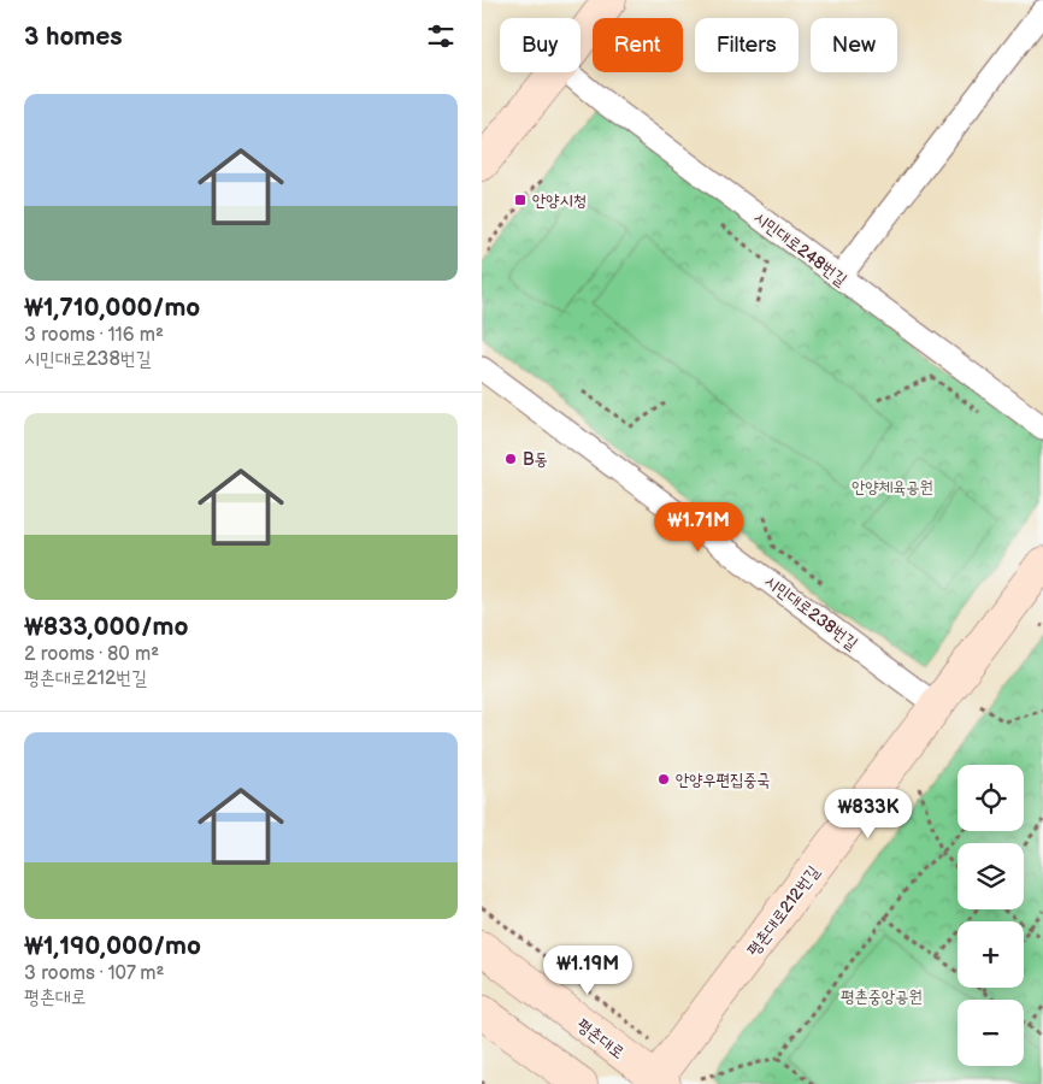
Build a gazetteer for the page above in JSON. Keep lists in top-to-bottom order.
{
  "streets": {
    "street": [
      "시민대로248번길",
      "시민대로238번길",
      "평촌대로212번길",
      "평촌대로"
    ]
  },
  "crossings": [
    ["시민대로238번길", "평촌대로212번길"],
    ["평촌대로212번길", "평촌대로"]
  ],
  "parks": ["안양체육공원", "평촌중앙공원"],
  "places": {
    "transit": ["안양시청"],
    "other": ["B동", "안양우편집중국"]
  },
  "page": {
    "heading": "3 homes",
    "chip": [
      "Buy",
      "Rent",
      "Filters",
      "New"
    ],
    "list": [
      {
        "name": "₩1,710,000/mo",
        "note": "3 rooms · 116 m² · 시민대로238번길"
      },
      {
        "name": "₩833,000/mo",
        "note": "2 rooms · 80 m² · 평촌대로212번길"
      },
      {
        "name": "₩1,190,000/mo",
        "note": "3 rooms · 107 m² · 평촌대로"
      }
    ],
    "price": ["₩1.71M", "₩833K", "₩1.19M"],
    "map_buttons": ["+", "−"]
  }
}
